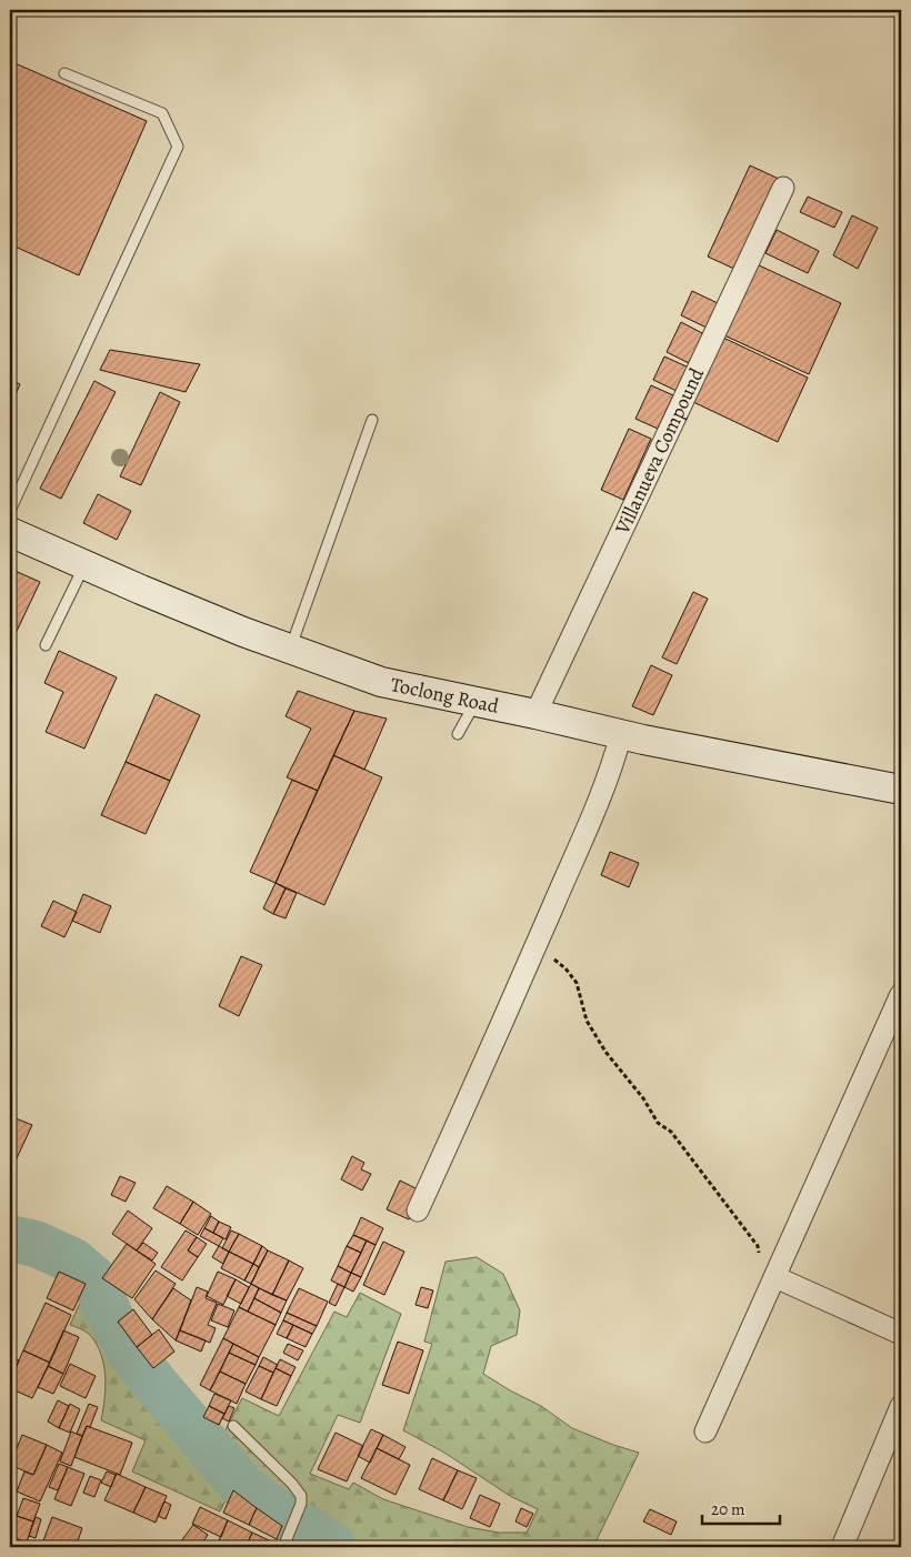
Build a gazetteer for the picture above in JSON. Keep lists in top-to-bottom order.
{
  "streets": {
    "street": ["Villanueva Compound", "Toclong Road"]
  },
  "crossings": [
    ["Villanueva Compound", "Toclong Road"]
  ],
  "scale_bar": "20 m"
}
